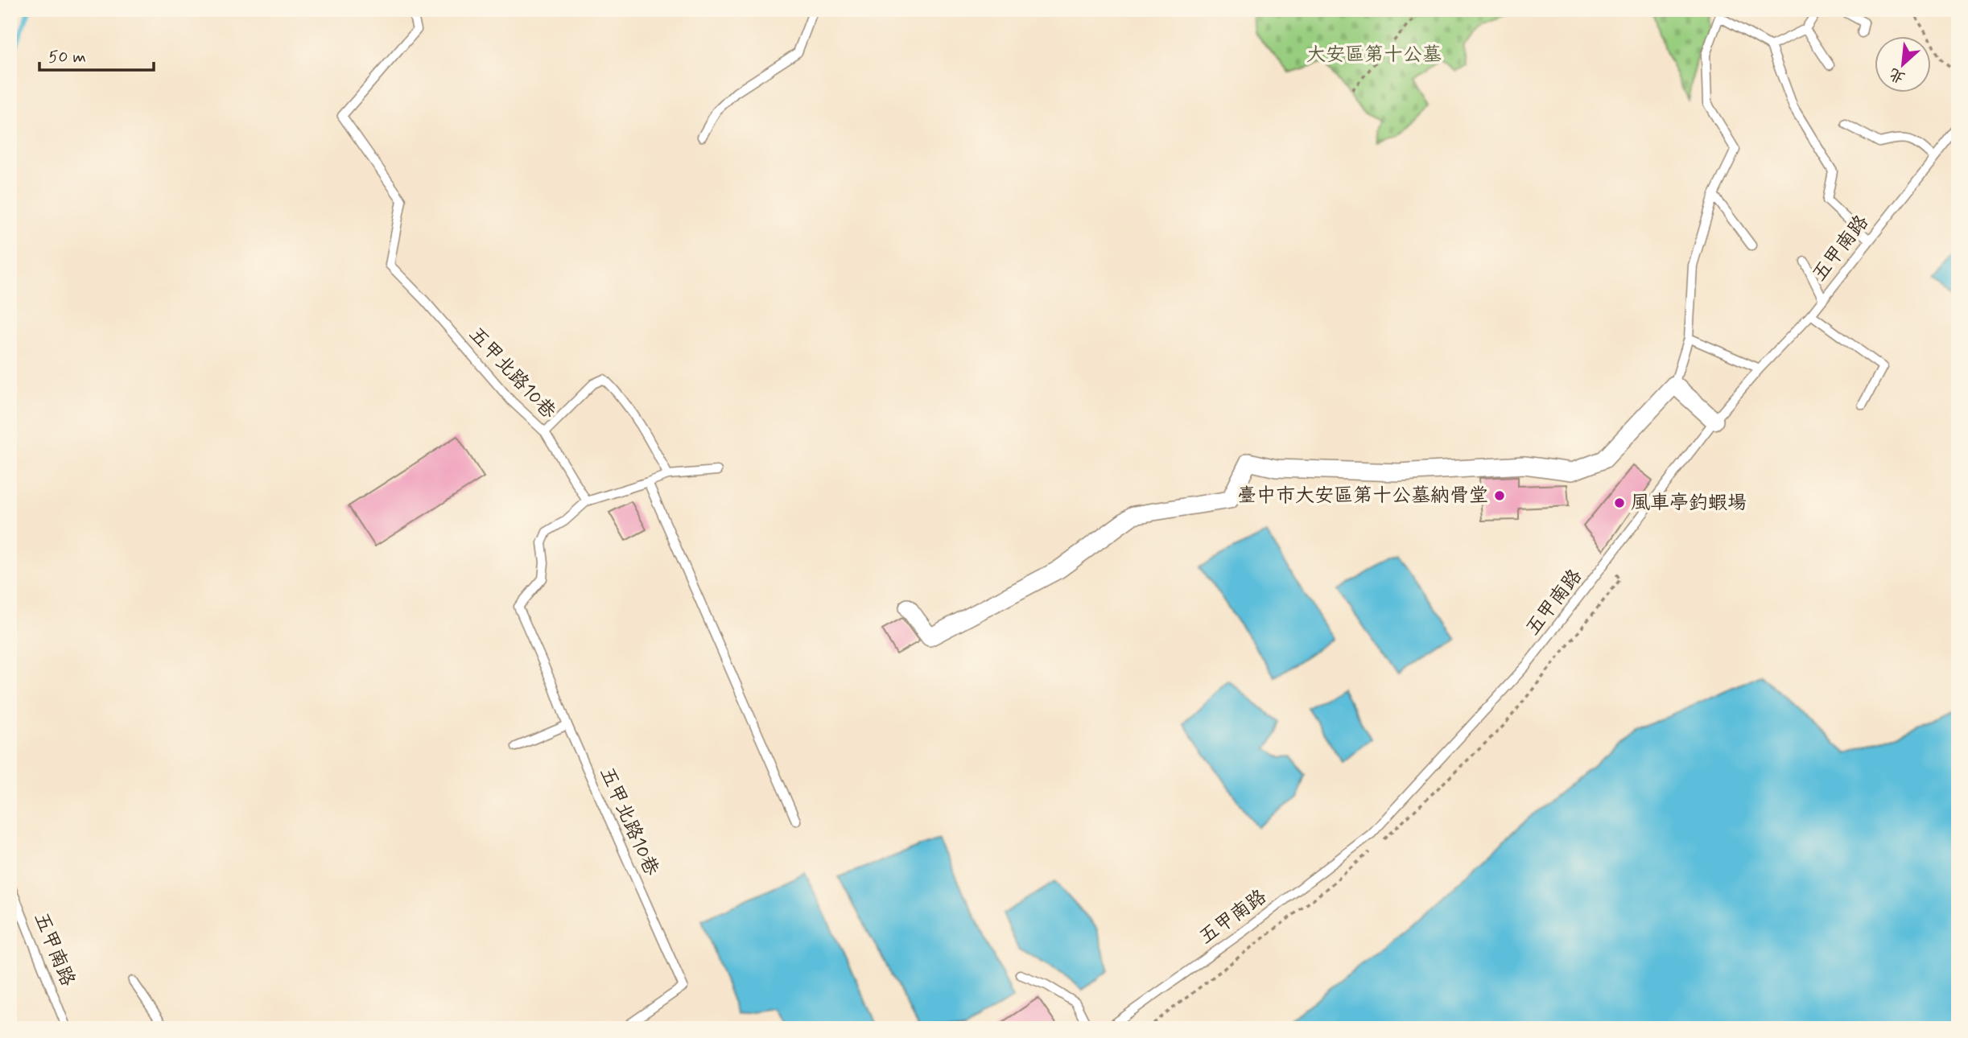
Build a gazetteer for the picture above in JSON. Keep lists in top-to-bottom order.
{
  "streets": {
    "lane": ["五甲南路", "五甲北路10巷"]
  },
  "parks": ["大安區第十公墓"],
  "places": ["臺中市大安區第十公墓納骨堂", "風車亭釣蝦場"],
  "scale_bar": "50 m",
  "north": "bottom left"
}
